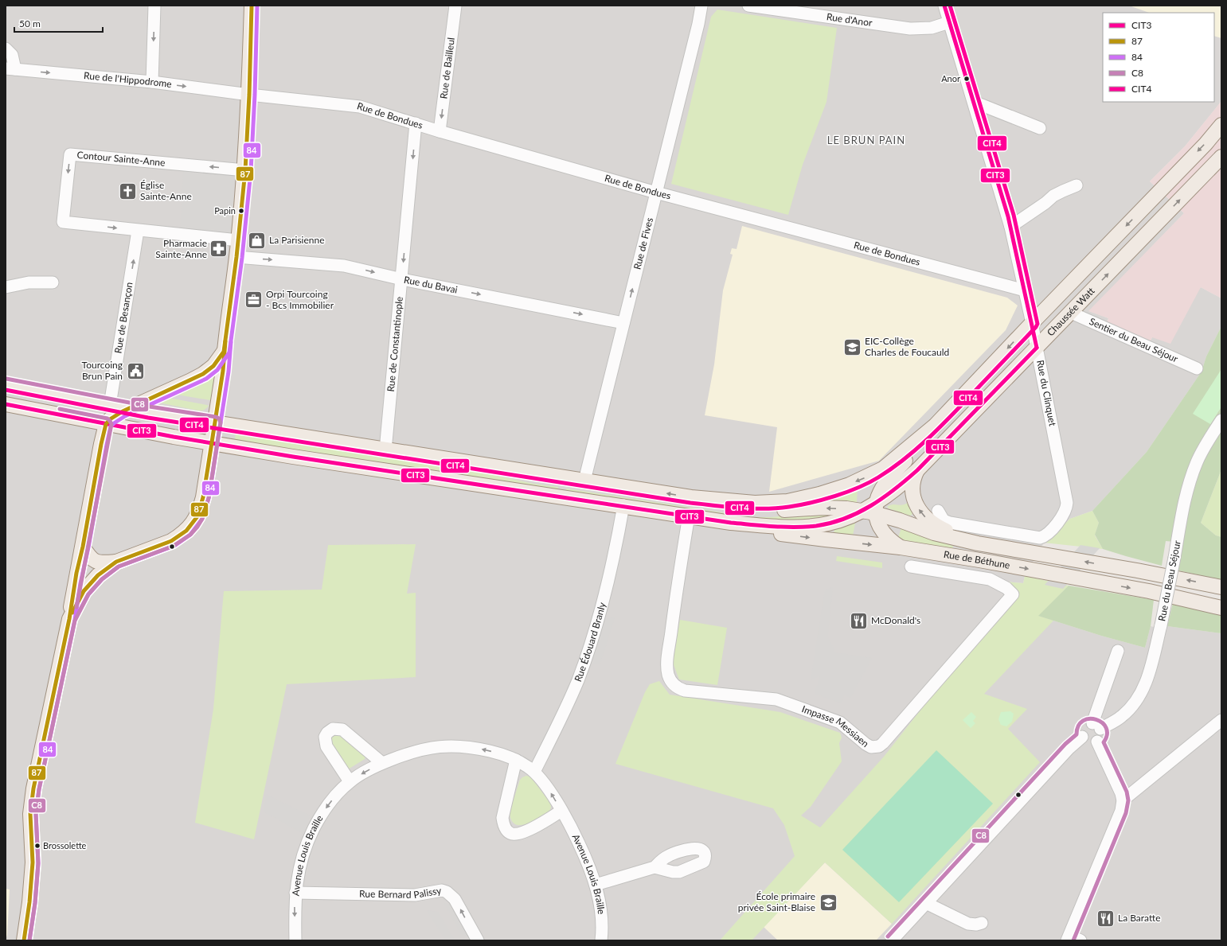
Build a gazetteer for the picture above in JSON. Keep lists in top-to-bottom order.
{
  "streets": {
    "main road": ["Chaussée Watt", "Rue de Béthune"],
    "street": [
      "Rue d'Anor",
      "Rue de Bailleul",
      "Rue de l'Hippodrome",
      "Rue de Bondues",
      "Contour Sainte-Anne",
      "Rue de Fives",
      "Rue du Bavai",
      "Rue de Besançon",
      "Sentier du Beau Séjour",
      "Rue de Constantinople",
      "Rue du Clinquet",
      "Rue du Beau Séjour",
      "Rue Édouard Branly",
      "Impasse Messiaen",
      "Avenue Louis Braille",
      "Rue Bernard Palissy"
    ]
  },
  "crossings": [
    ["Rue d'Anor", "Rue du Clinquet"],
    ["Rue de Bailleul", "Rue de Bondues"],
    ["Rue de l'Hippodrome", "Rue de Bondues"],
    ["Rue de Bondues", "Rue de Fives"],
    ["Rue de Bondues", "Rue de Constantinople"],
    ["Rue de Bondues", "Rue du Clinquet"],
    ["Contour Sainte-Anne", "Rue de Besançon"],
    ["Rue de Fives", "Rue du Bavai"],
    ["Rue du Bavai", "Rue de Constantinople"],
    ["Chaussée Watt", "Sentier du Beau Séjour"],
    ["Chaussée Watt", "Rue du Clinquet"],
    ["Chaussée Watt", "Rue de Béthune"],
    ["Chaussée Watt", "Rue Édouard Branly"],
    ["Chaussée Watt", "Impasse Messiaen"],
    ["Rue Édouard Branly", "Avenue Louis Braille"],
    ["Avenue Louis Braille", "Rue Bernard Palissy"]
  ],
  "one_way": [
    "Rue de Bailleul",
    "Rue de l'Hippodrome",
    "Rue du Bavai",
    "Rue de Besançon",
    "Rue de Constantinople",
    "Rue Bernard Palissy"
  ],
  "districts": ["LE BRUN PAIN"],
  "places": {
    "other": ["Anor", "Papin", "Brossolette"],
    "church": ["Église Sainte-Anne"],
    "shop": ["La Parisienne"],
    "pharmacy": ["Pharmacie Sainte-Anne"],
    "office": ["Orpi Tourcoing - Bcs Immobilier"],
    "school or university": ["EIC-Collège Charles de Foucauld", "École primaire privée Saint-Blaise"],
    "public building": ["Tourcoing Brun Pain"],
    "restaurant": ["McDonald's", "La Baratte"]
  },
  "lines": [
    "transit line CIT3",
    "transit line 87",
    "transit line 84",
    "transit line CIT4",
    "transit line C8"
  ],
  "legend": [
    "CIT3",
    "87",
    "84",
    "C8",
    "CIT4"
  ],
  "scale_bar": "50 m"
}
